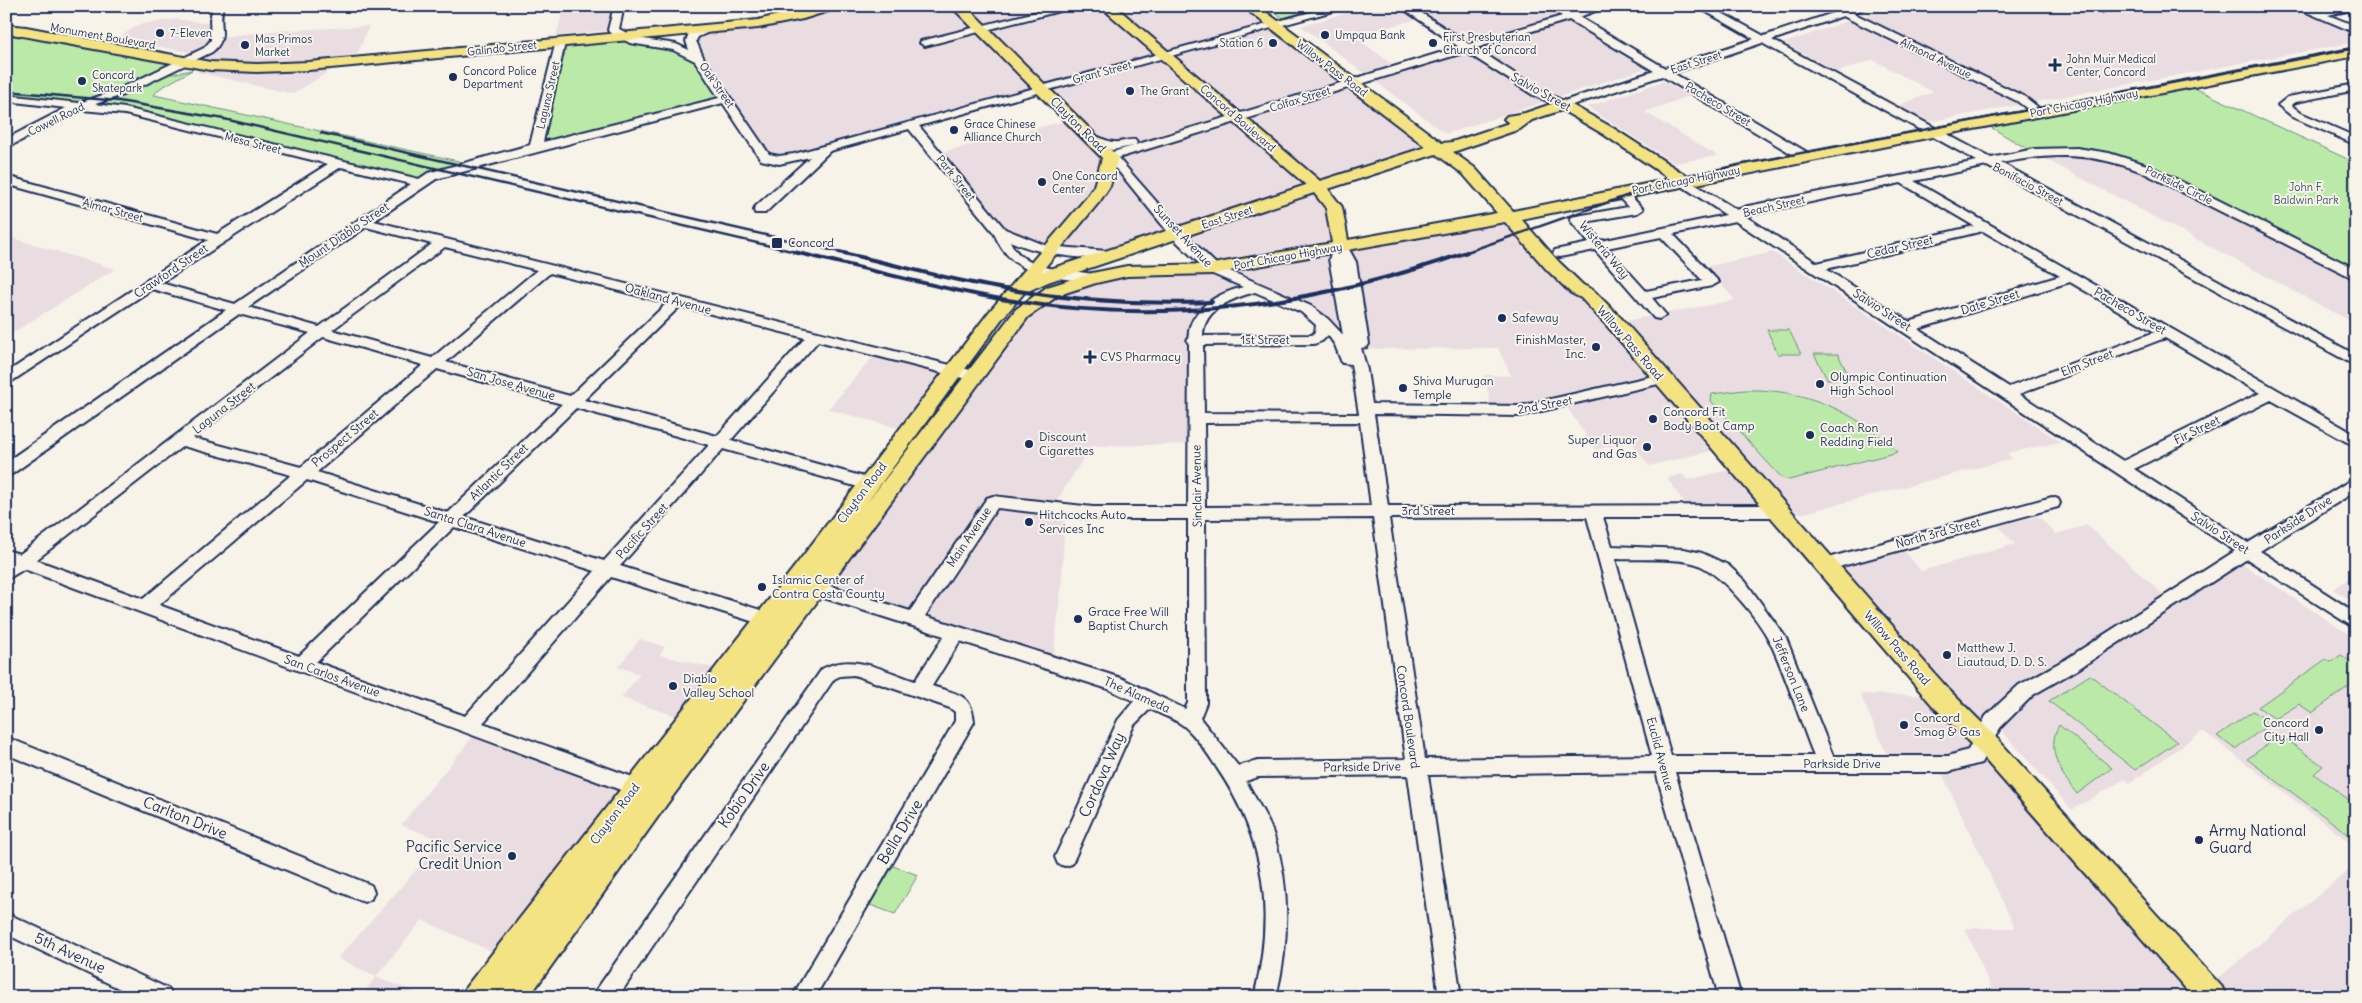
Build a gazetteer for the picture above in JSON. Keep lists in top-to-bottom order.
{
  "streets": {
    "main road": [
      "Monument Boulevard",
      "Galindo Street",
      "East Street",
      "Willow Pass Road",
      "Salvio Street",
      "Port Chicago Highway",
      "Concord Boulevard",
      "Clayton Road"
    ],
    "street": [
      "Almond Avenue",
      "Grant Street",
      "Oak Street",
      "Laguna Street",
      "Colfax Street",
      "Pacheco Street",
      "Cowell Road",
      "Mesa Street",
      "Park Street",
      "Bonifacio Street",
      "Parkside Circle",
      "Beach Street",
      "Almar Street",
      "Mount Diablo Street",
      "Sunset Avenue",
      "Cedar Street",
      "Wisteria Way",
      "Crawford Street",
      "Oakland Avenue",
      "Date Street",
      "1st Street",
      "Elm Street",
      "San Jose Avenue",
      "2nd Street",
      "Fir Street",
      "Prospect Street",
      "Atlantic Street",
      "Sinclair Avenue",
      "3rd Street",
      "Parkside Drive",
      "Santa Clara Avenue",
      "Pacific Street",
      "North 3rd Street",
      "Main Avenue",
      "Jefferson Lane",
      "San Carlos Avenue",
      "The Alameda",
      "Euclid Avenue",
      "Cordova Way",
      "Kobio Drive",
      "Carlton Drive",
      "Bella Drive",
      "5th Avenue"
    ]
  },
  "crossings": [
    ["Monument Boulevard", "Galindo Street"],
    ["Monument Boulevard", "Cowell Road"],
    ["Galindo Street", "Oak Street"],
    ["Galindo Street", "Laguna Street"],
    ["Galindo Street", "Cowell Road"],
    ["Almond Avenue", "East Street"],
    ["Almond Avenue", "Port Chicago Highway"],
    ["East Street", "Willow Pass Road"],
    ["East Street", "Salvio Street"],
    ["East Street", "Pacheco Street"],
    ["East Street", "Concord Boulevard"],
    ["East Street", "Clayton Road"],
    ["East Street", "Park Street"],
    ["East Street", "Bonifacio Street"],
    ["East Street", "Sunset Avenue"],
    ["Willow Pass Road", "Grant Street"],
    ["Willow Pass Road", "Colfax Street"],
    ["Willow Pass Road", "Port Chicago Highway"],
    ["Willow Pass Road", "Beach Street"],
    ["Willow Pass Road", "2nd Street"],
    ["Willow Pass Road", "3rd Street"],
    ["Willow Pass Road", "Parkside Drive"],
    ["Willow Pass Road", "North 3rd Street"],
    ["Grant Street", "Oak Street"],
    ["Grant Street", "Concord Boulevard"],
    ["Grant Street", "Clayton Road"],
    ["Grant Street", "Park Street"],
    ["Oak Street", "Mount Diablo Street"],
    ["Salvio Street", "Colfax Street"],
    ["Salvio Street", "Port Chicago Highway"],
    ["Salvio Street", "Beach Street"],
    ["Salvio Street", "Cedar Street"],
    ["Salvio Street", "Date Street"],
    ["Salvio Street", "Elm Street"],
    ["Salvio Street", "Fir Street"],
    ["Salvio Street", "Parkside Drive"],
    ["Laguna Street", "Mount Diablo Street"],
    ["Laguna Street", "Oakland Avenue"],
    ["Laguna Street", "San Jose Avenue"],
    ["Laguna Street", "Santa Clara Avenue"],
    ["Laguna Street", "San Carlos Avenue"],
    ["Colfax Street", "Pacheco Street"],
    ["Colfax Street", "Concord Boulevard"],
    ["Colfax Street", "Clayton Road"],
    ["Colfax Street", "Sunset Avenue"],
    ["Port Chicago Highway", "Pacheco Street"],
    ["Port Chicago Highway", "Concord Boulevard"],
    ["Port Chicago Highway", "Clayton Road"],
    ["Port Chicago Highway", "Park Street"],
    ["Port Chicago Highway", "Bonifacio Street"],
    ["Port Chicago Highway", "Sunset Avenue"],
    ["Port Chicago Highway", "Wisteria Way"],
    ["Pacheco Street", "Beach Street"],
    ["Pacheco Street", "Cedar Street"],
    ["Pacheco Street", "Date Street"],
    ["Pacheco Street", "Elm Street"],
    ["Pacheco Street", "Fir Street"],
    ["Concord Boulevard", "Sunset Avenue"],
    ["Concord Boulevard", "1st Street"],
    ["Concord Boulevard", "2nd Street"],
    ["Concord Boulevard", "3rd Street"],
    ["Concord Boulevard", "Parkside Drive"],
    ["Cowell Road", "Mesa Street"],
    ["Clayton Road", "Park Street"],
    ["Clayton Road", "Sunset Avenue"],
    ["Clayton Road", "Oakland Avenue"],
    ["Clayton Road", "San Jose Avenue"],
    ["Clayton Road", "Santa Clara Avenue"],
    ["Clayton Road", "San Carlos Avenue"],
    ["Clayton Road", "The Alameda"],
    ["Mesa Street", "Mount Diablo Street"],
    ["Mesa Street", "Crawford Street"],
    ["Bonifacio Street", "Parkside Circle"],
    ["Bonifacio Street", "Beach Street"],
    ["Parkside Circle", "Beach Street"],
    ["Beach Street", "Wisteria Way"],
    ["Almar Street", "Crawford Street"],
    ["Mount Diablo Street", "Oakland Avenue"],
    ["Mount Diablo Street", "San Jose Avenue"],
    ["Sunset Avenue", "1st Street"],
    ["Sunset Avenue", "Sinclair Avenue"],
    ["Crawford Street", "San Jose Avenue"],
    ["Oakland Avenue", "Prospect Street"],
    ["Oakland Avenue", "Atlantic Street"],
    ["Oakland Avenue", "Pacific Street"],
    ["1st Street", "Sinclair Avenue"],
    ["San Jose Avenue", "Prospect Street"],
    ["San Jose Avenue", "Atlantic Street"],
    ["San Jose Avenue", "Pacific Street"],
    ["2nd Street", "Sinclair Avenue"],
    ["Prospect Street", "Santa Clara Avenue"],
    ["Prospect Street", "San Carlos Avenue"],
    ["Atlantic Street", "Santa Clara Avenue"],
    ["Atlantic Street", "San Carlos Avenue"],
    ["Sinclair Avenue", "3rd Street"],
    ["Sinclair Avenue", "The Alameda"],
    ["3rd Street", "Main Avenue"],
    ["3rd Street", "Euclid Avenue"],
    ["Parkside Drive", "Jefferson Lane"],
    ["Parkside Drive", "The Alameda"],
    ["Parkside Drive", "Euclid Avenue"],
    ["Santa Clara Avenue", "Pacific Street"],
    ["Pacific Street", "San Carlos Avenue"],
    ["Main Avenue", "The Alameda"],
    ["Jefferson Lane", "Euclid Avenue"],
    ["The Alameda", "Cordova Way"],
    ["Kobio Drive", "Bella Drive"]
  ],
  "parks": ["John F. Baldwin Park"],
  "places": {
    "other": [
      "7-Eleven",
      "Umpqua Bank",
      "Station 6",
      "First Presbyterian Church of Concord",
      "Mas Primos Market",
      "Concord Police Department",
      "Concord Skatepark",
      "The Grant",
      "Grace Chinese Alliance Church",
      "One Concord Center",
      "Safeway",
      "FinishMaster, Inc.",
      "Olympic Continuation High School",
      "Shiva Murugan Temple",
      "Concord Fit Body Boot Camp",
      "Coach Ron Redding Field",
      "Discount Cigarettes",
      "Super Liquor and Gas",
      "Hitchcocks Auto Services Inc",
      "Islamic Center of Contra Costa County",
      "Grace Free Will Baptist Church",
      "Matthew J. Liautaud, D. D. S.",
      "Diablo Valley School",
      "Concord Smog & Gas",
      "Concord City Hall",
      "Army National Guard",
      "Pacific Service Credit Union"
    ],
    "health": ["John Muir Medical Center, Concord", "CVS Pharmacy"],
    "transit": ["Concord"]
  }
}
